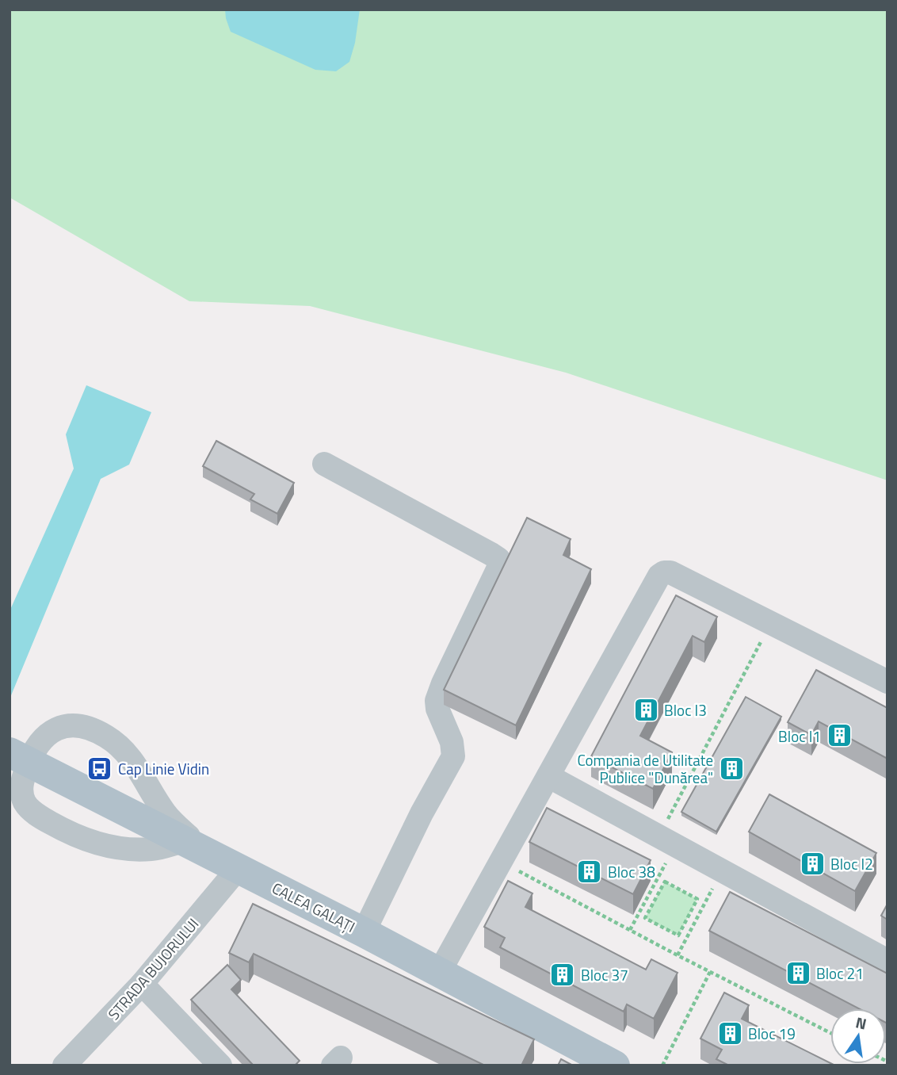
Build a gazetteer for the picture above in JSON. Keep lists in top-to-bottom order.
{
  "streets": {
    "main road": ["CALEA GALAȚI"],
    "street": ["STRADA BUJORULUI"]
  },
  "crossings": [
    ["CALEA GALAȚI", "STRADA BUJORULUI"]
  ],
  "places": {
    "building": [
      "Bloc I3",
      "Bloc I1",
      "Compania de Utilitate Publice \"Dunărea\"",
      "Bloc I2",
      "Bloc 38",
      "Bloc 21",
      "Bloc 37",
      "Bloc 19"
    ],
    "bus stop": ["Cap Linie Vidin"]
  },
  "north": "top"
}
